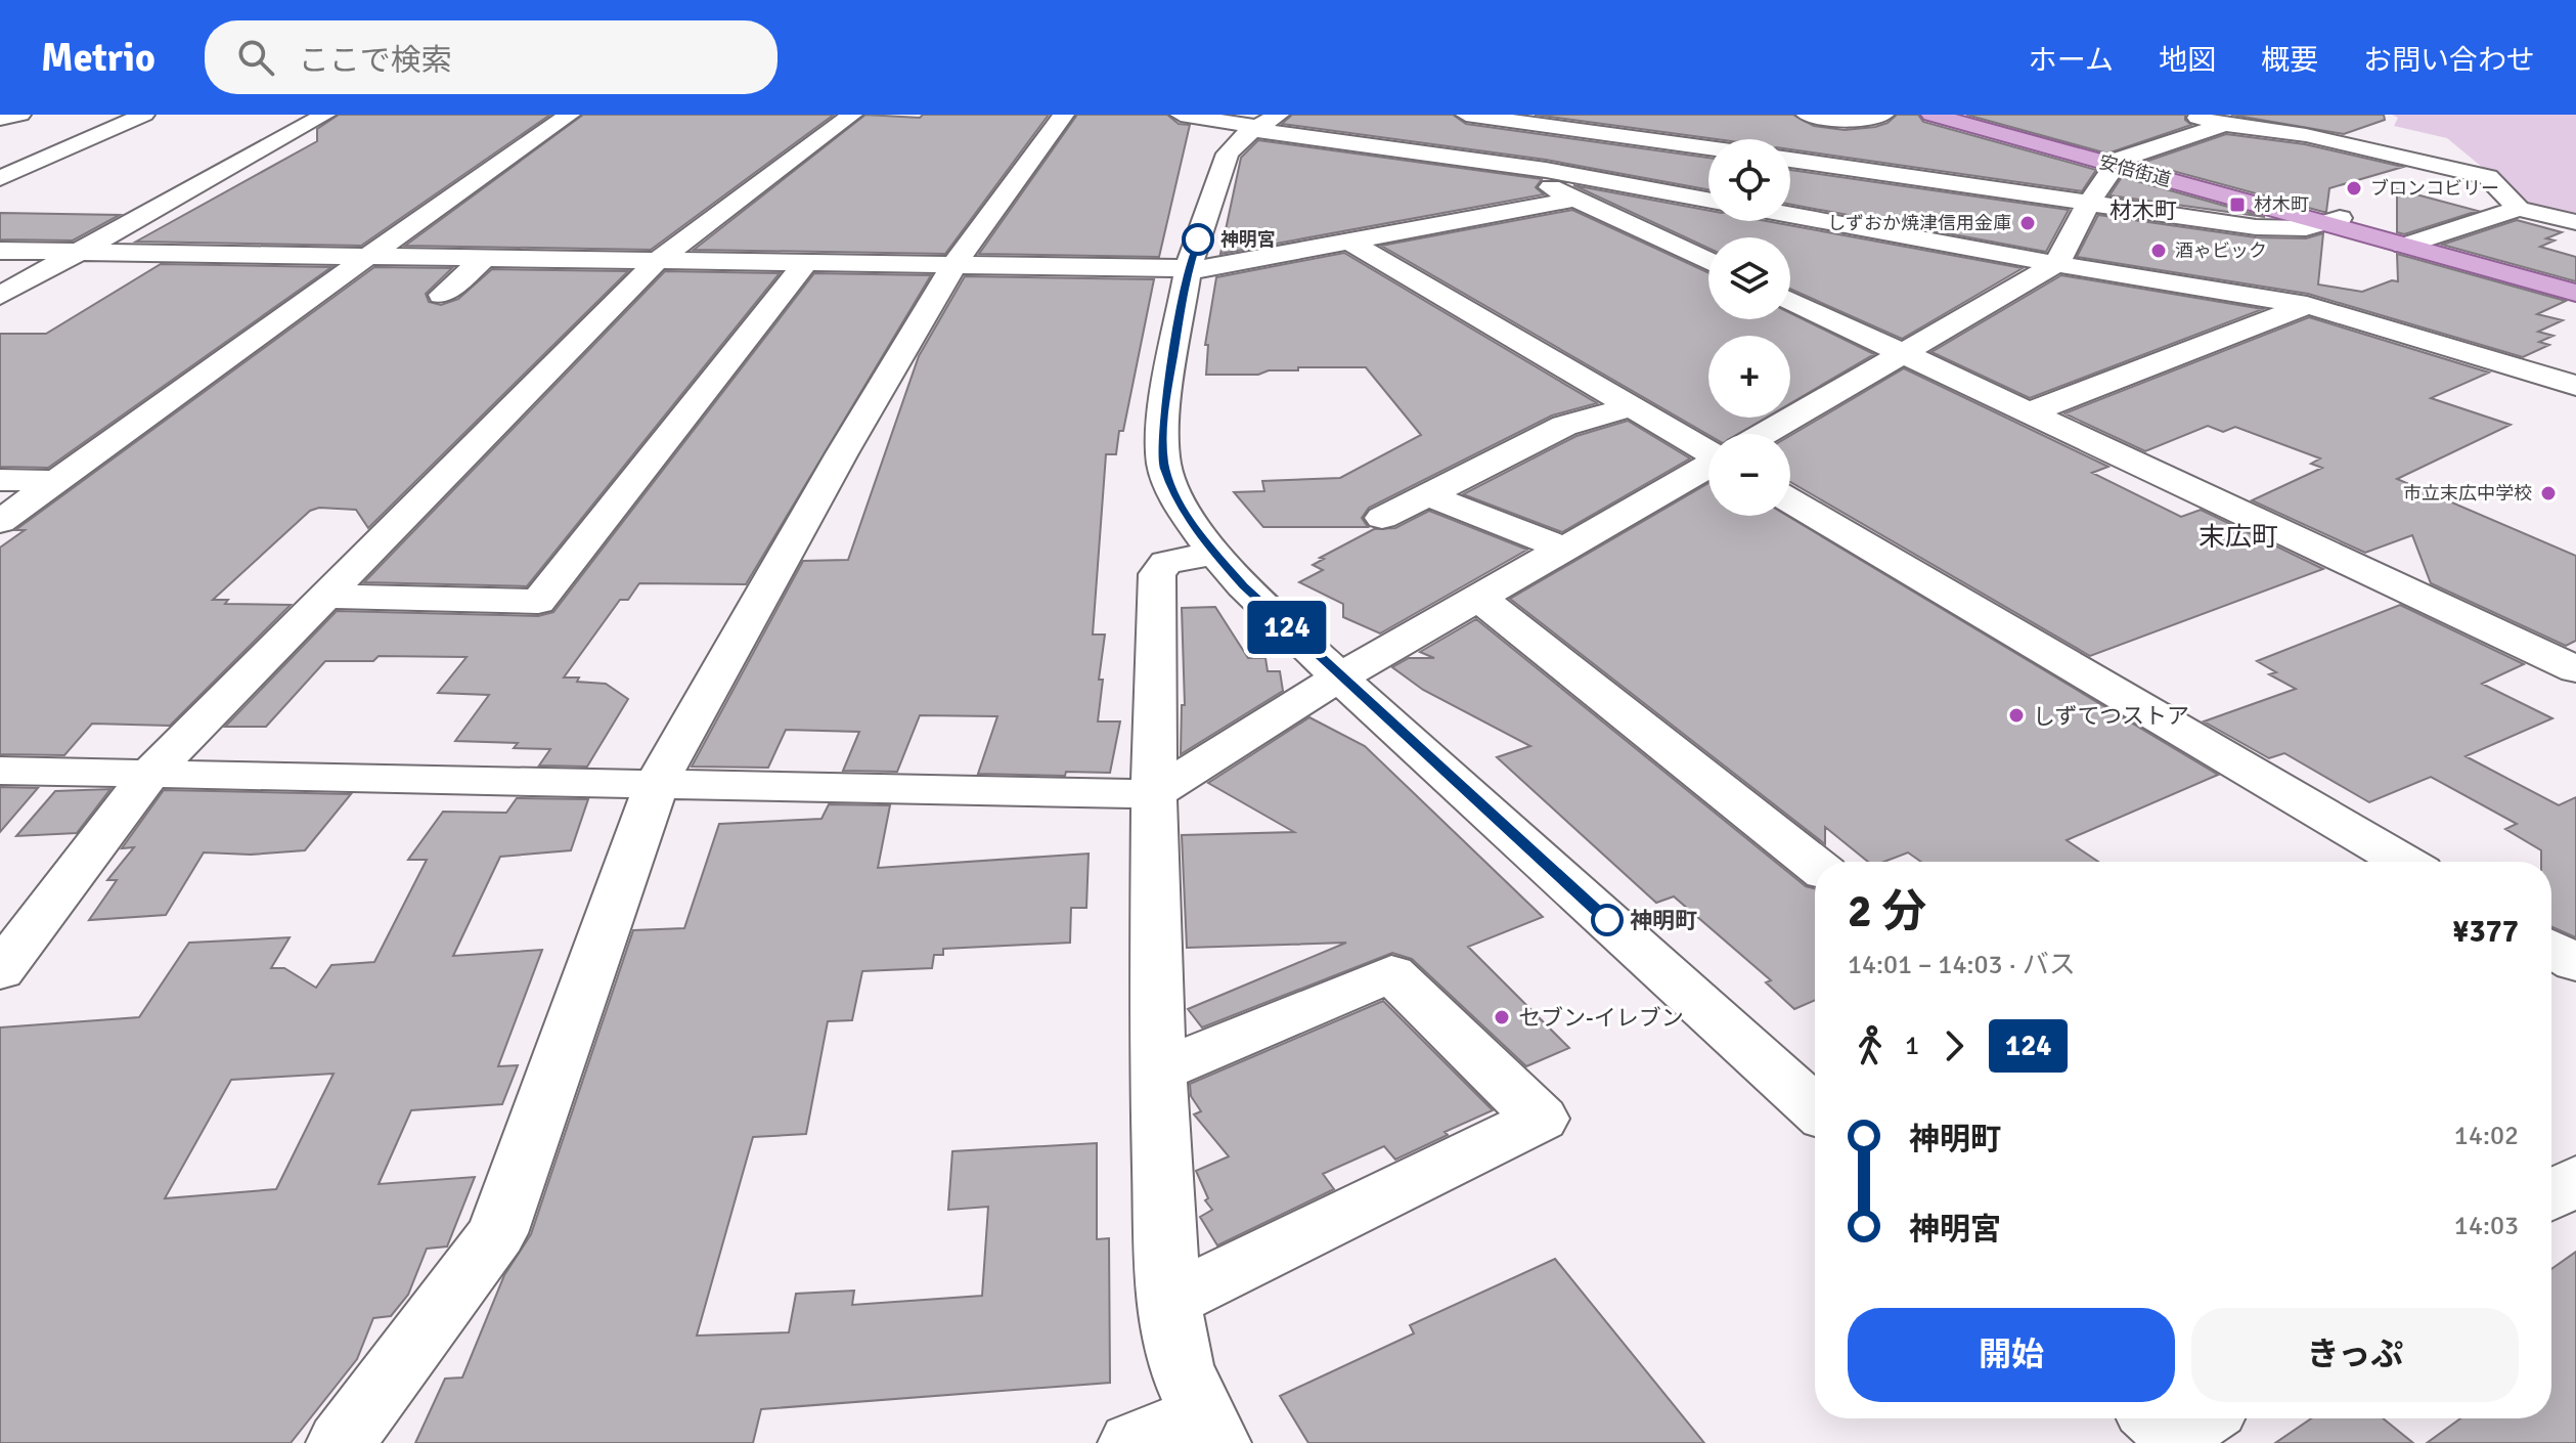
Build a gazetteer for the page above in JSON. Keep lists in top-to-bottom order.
{
  "streets": {
    "main road": ["安倍街道"]
  },
  "districts": ["材木町", "末広町"],
  "places": {
    "other": [
      "ブロンコビリー",
      "しずおか焼津信用金庫",
      "神明宮",
      "酒ゃビック",
      "市立末広中学校",
      "しずてつストア",
      "神明町",
      "セブン-イレブン"
    ],
    "transit": ["材木町"]
  },
  "lines": ["bus line 124"],
  "page": {
    "header": "Metrio",
    "search": "ここで検索",
    "nav": [
      "ホーム",
      "地図",
      "概要",
      "お問い合わせ"
    ],
    "on_map": "124",
    "map_buttons": ["+", "−"],
    "heading": ["2 分", "14:01 – 14:03 · バス", "¥377"],
    "legs": ["1", "124"],
    "list": [
      {
        "name": "神明町",
        "value": "14:02"
      },
      {
        "name": "神明宮",
        "value": "14:03"
      }
    ],
    "buttons": ["開始", "きっぷ"]
  }
}
